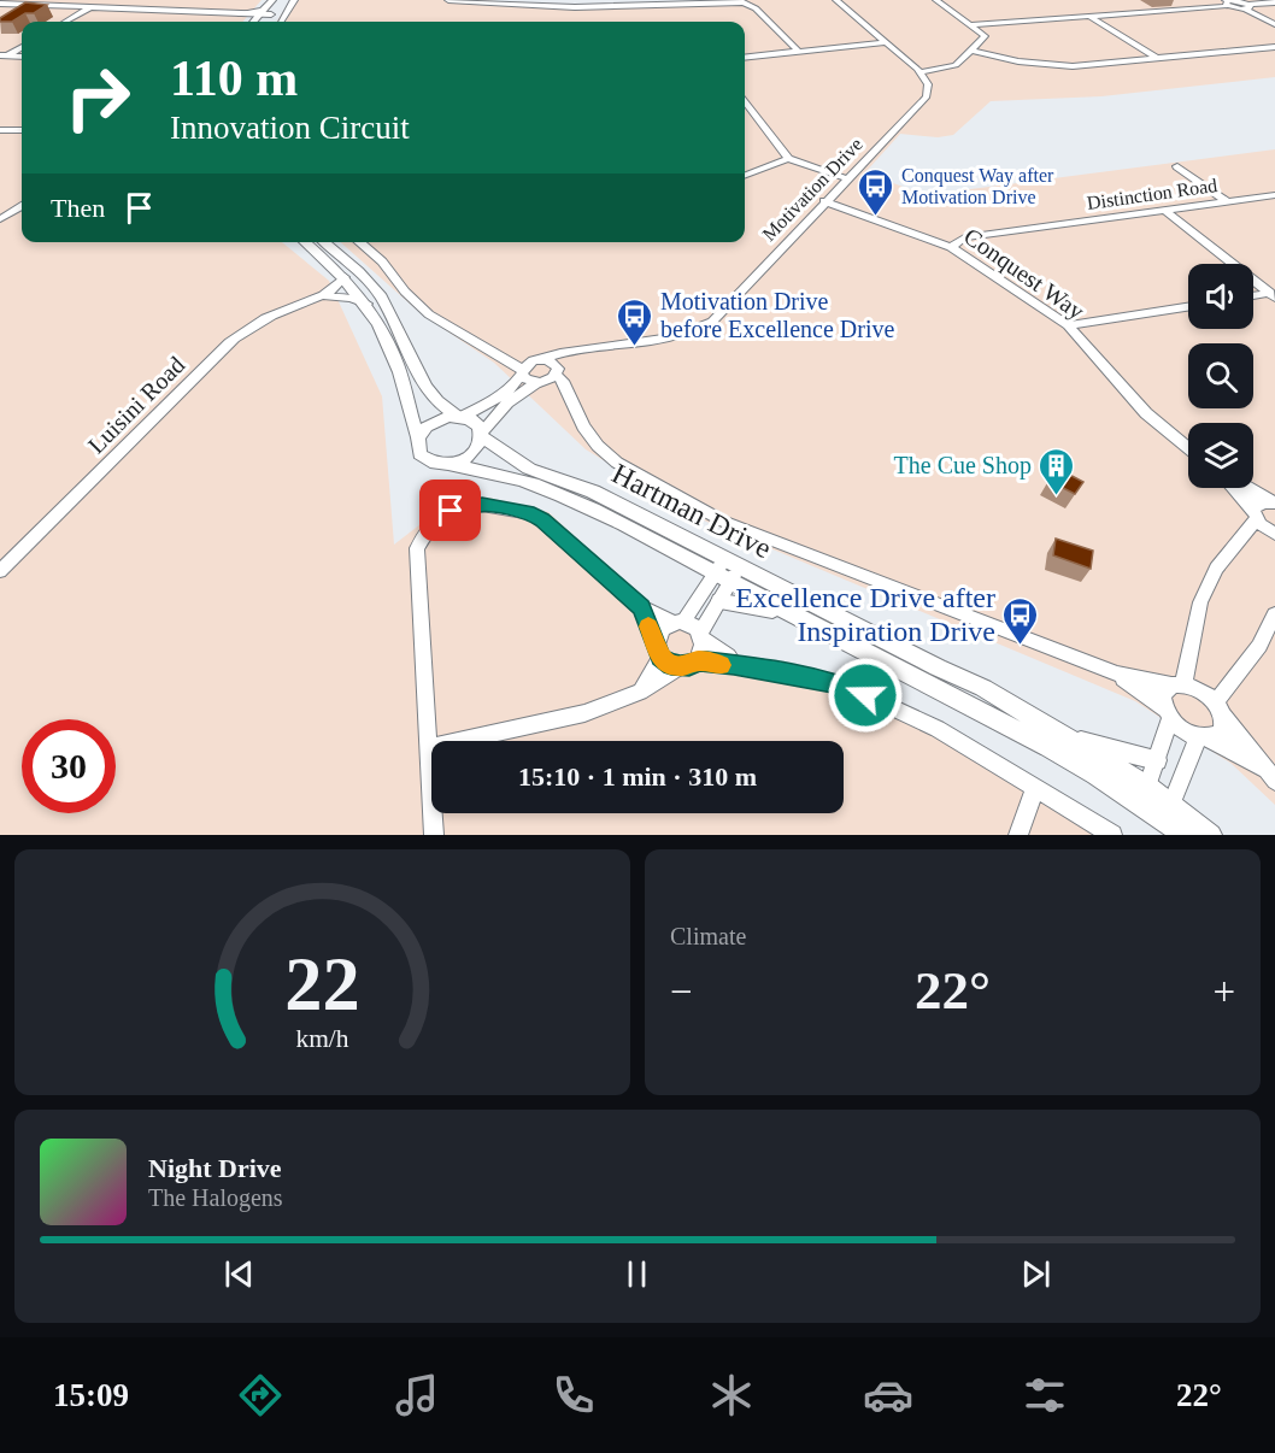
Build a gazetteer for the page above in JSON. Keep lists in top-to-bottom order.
{
  "streets": {
    "main road": ["Hartman Drive"],
    "street": [
      "Motivation Drive",
      "Distinction Road",
      "Conquest Way",
      "Luisini Road"
    ]
  },
  "crossings": [
    ["Motivation Drive", "Conquest Way"],
    ["Distinction Road", "Conquest Way"]
  ],
  "places": {
    "bus stop": ["Conquest Way after Motivation Drive", "Motivation Drive before Excellence Drive", "Excellence Drive after Inspiration Drive"],
    "building": ["The Cue Shop"]
  },
  "page": {
    "turn": ["110 m", "Innovation Circuit"],
    "then": "Then",
    "limit": "30",
    "trip": "15:10 · 1 min · 310 m",
    "tile": "Climate",
    "heat": ["−", "22°", "+"],
    "song": ["Night Drive", "The Halogens"],
    "tabs": ["15:09", "22°"],
    "gauge": ["22", "km/h"]
  }
}
